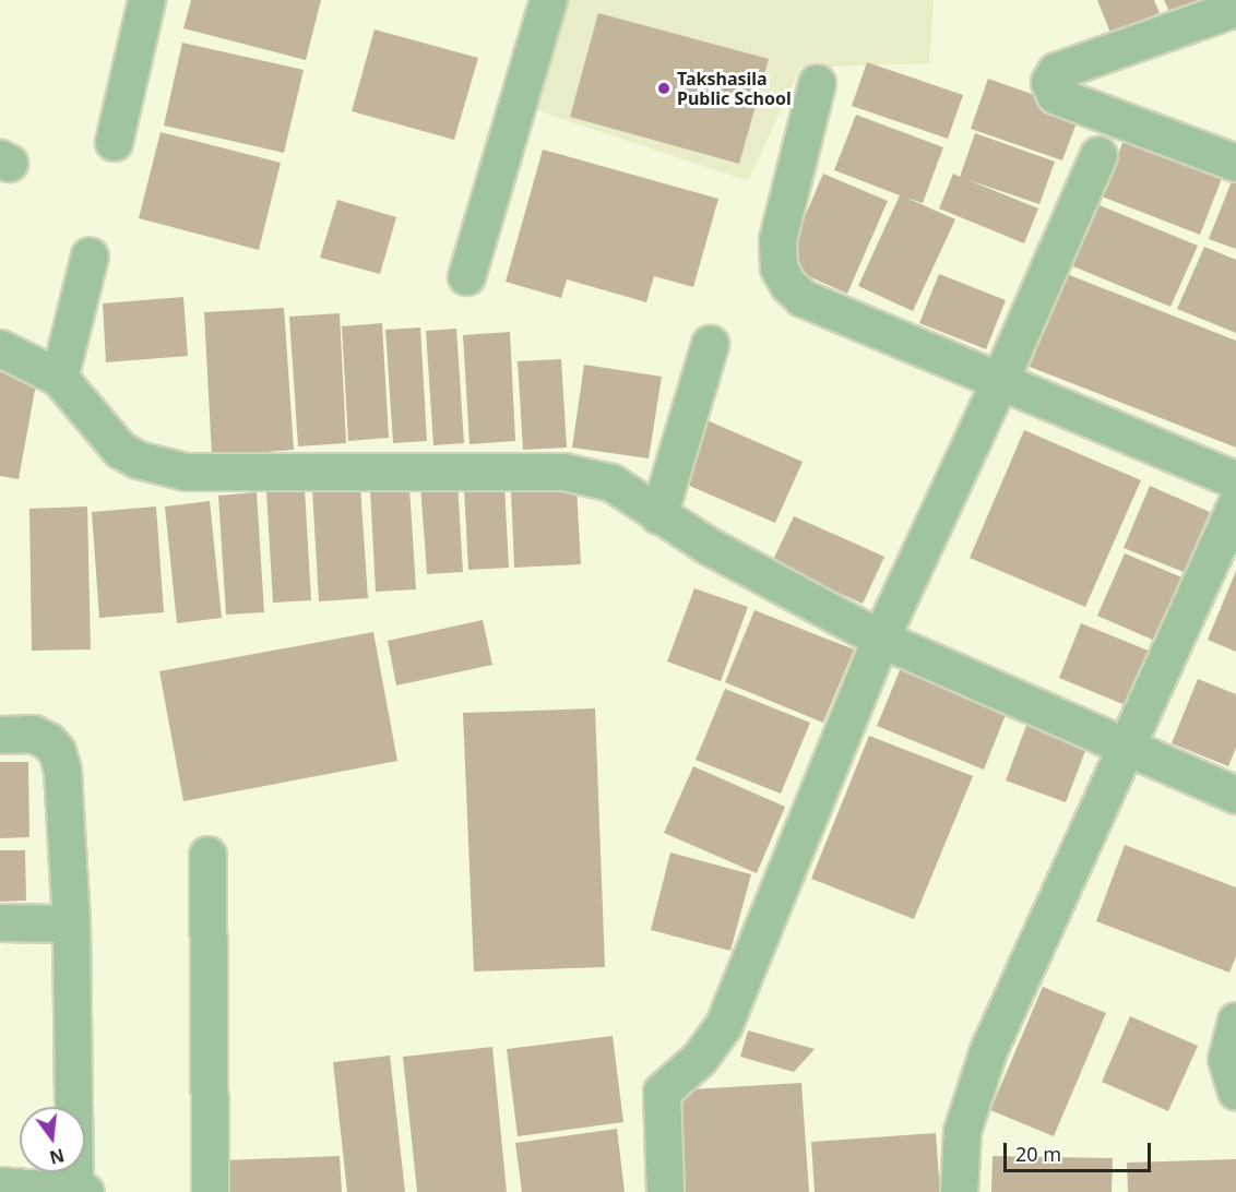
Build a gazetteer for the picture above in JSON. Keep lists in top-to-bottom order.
{
  "places": ["Takshasila Public School"],
  "scale_bar": "20 m",
  "north": "bottom"
}
